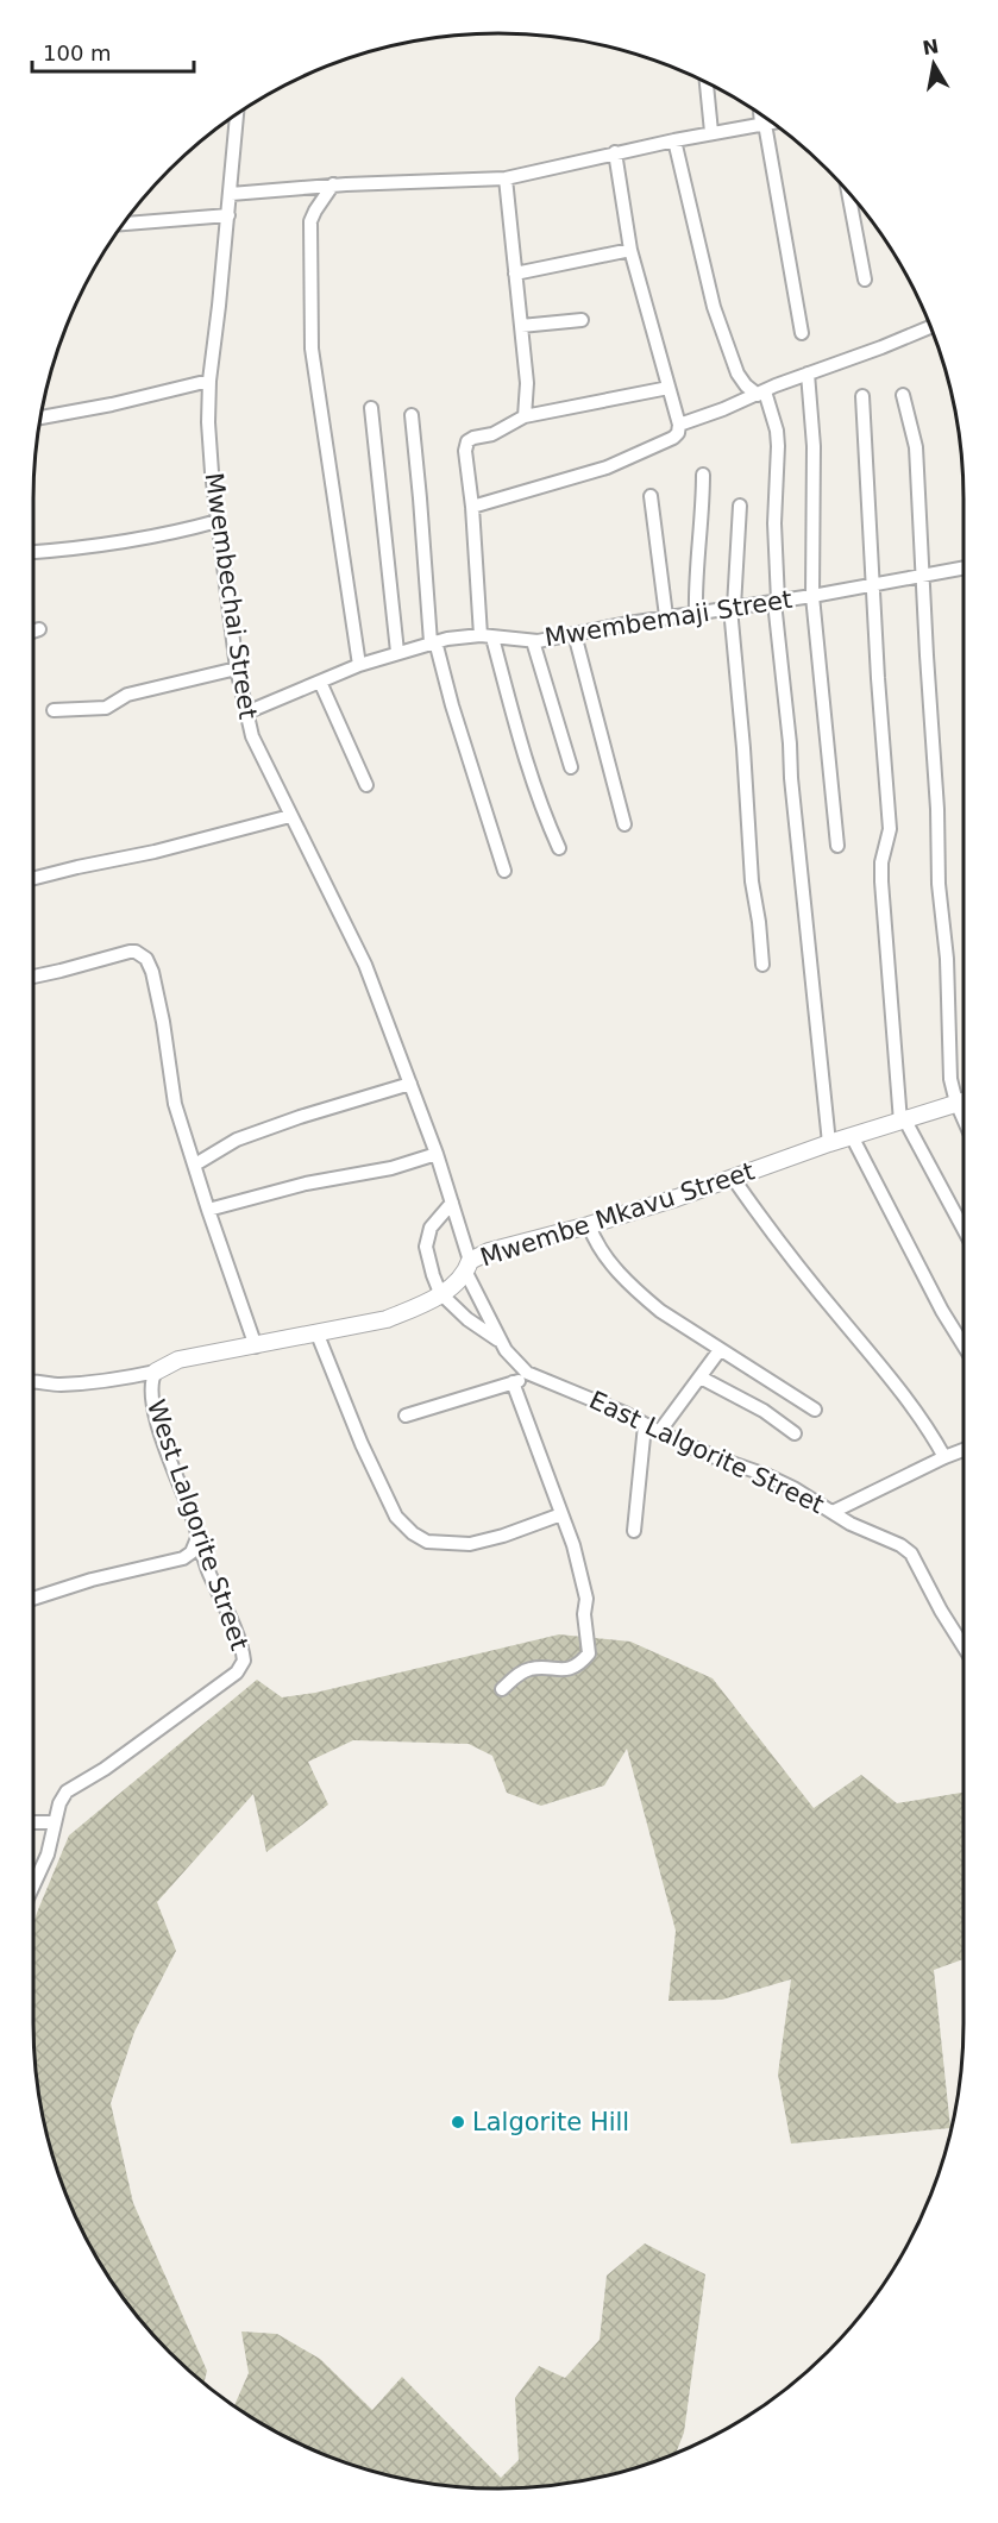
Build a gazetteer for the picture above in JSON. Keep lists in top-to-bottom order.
{
  "streets": {
    "street": [
      "Mwembechai Street",
      "Mwembemaji Street",
      "Mwembe Mkavu Street",
      "East Lalgorite Street",
      "West Lalgorite Street"
    ]
  },
  "crossings": [
    ["Mwembechai Street", "Mwembemaji Street"],
    ["Mwembechai Street", "Mwembe Mkavu Street"],
    ["Mwembechai Street", "East Lalgorite Street"],
    ["Mwembe Mkavu Street", "East Lalgorite Street"],
    ["Mwembe Mkavu Street", "West Lalgorite Street"]
  ],
  "places": ["Lalgorite Hill"],
  "scale_bar": "100 m",
  "north": "top"
}
